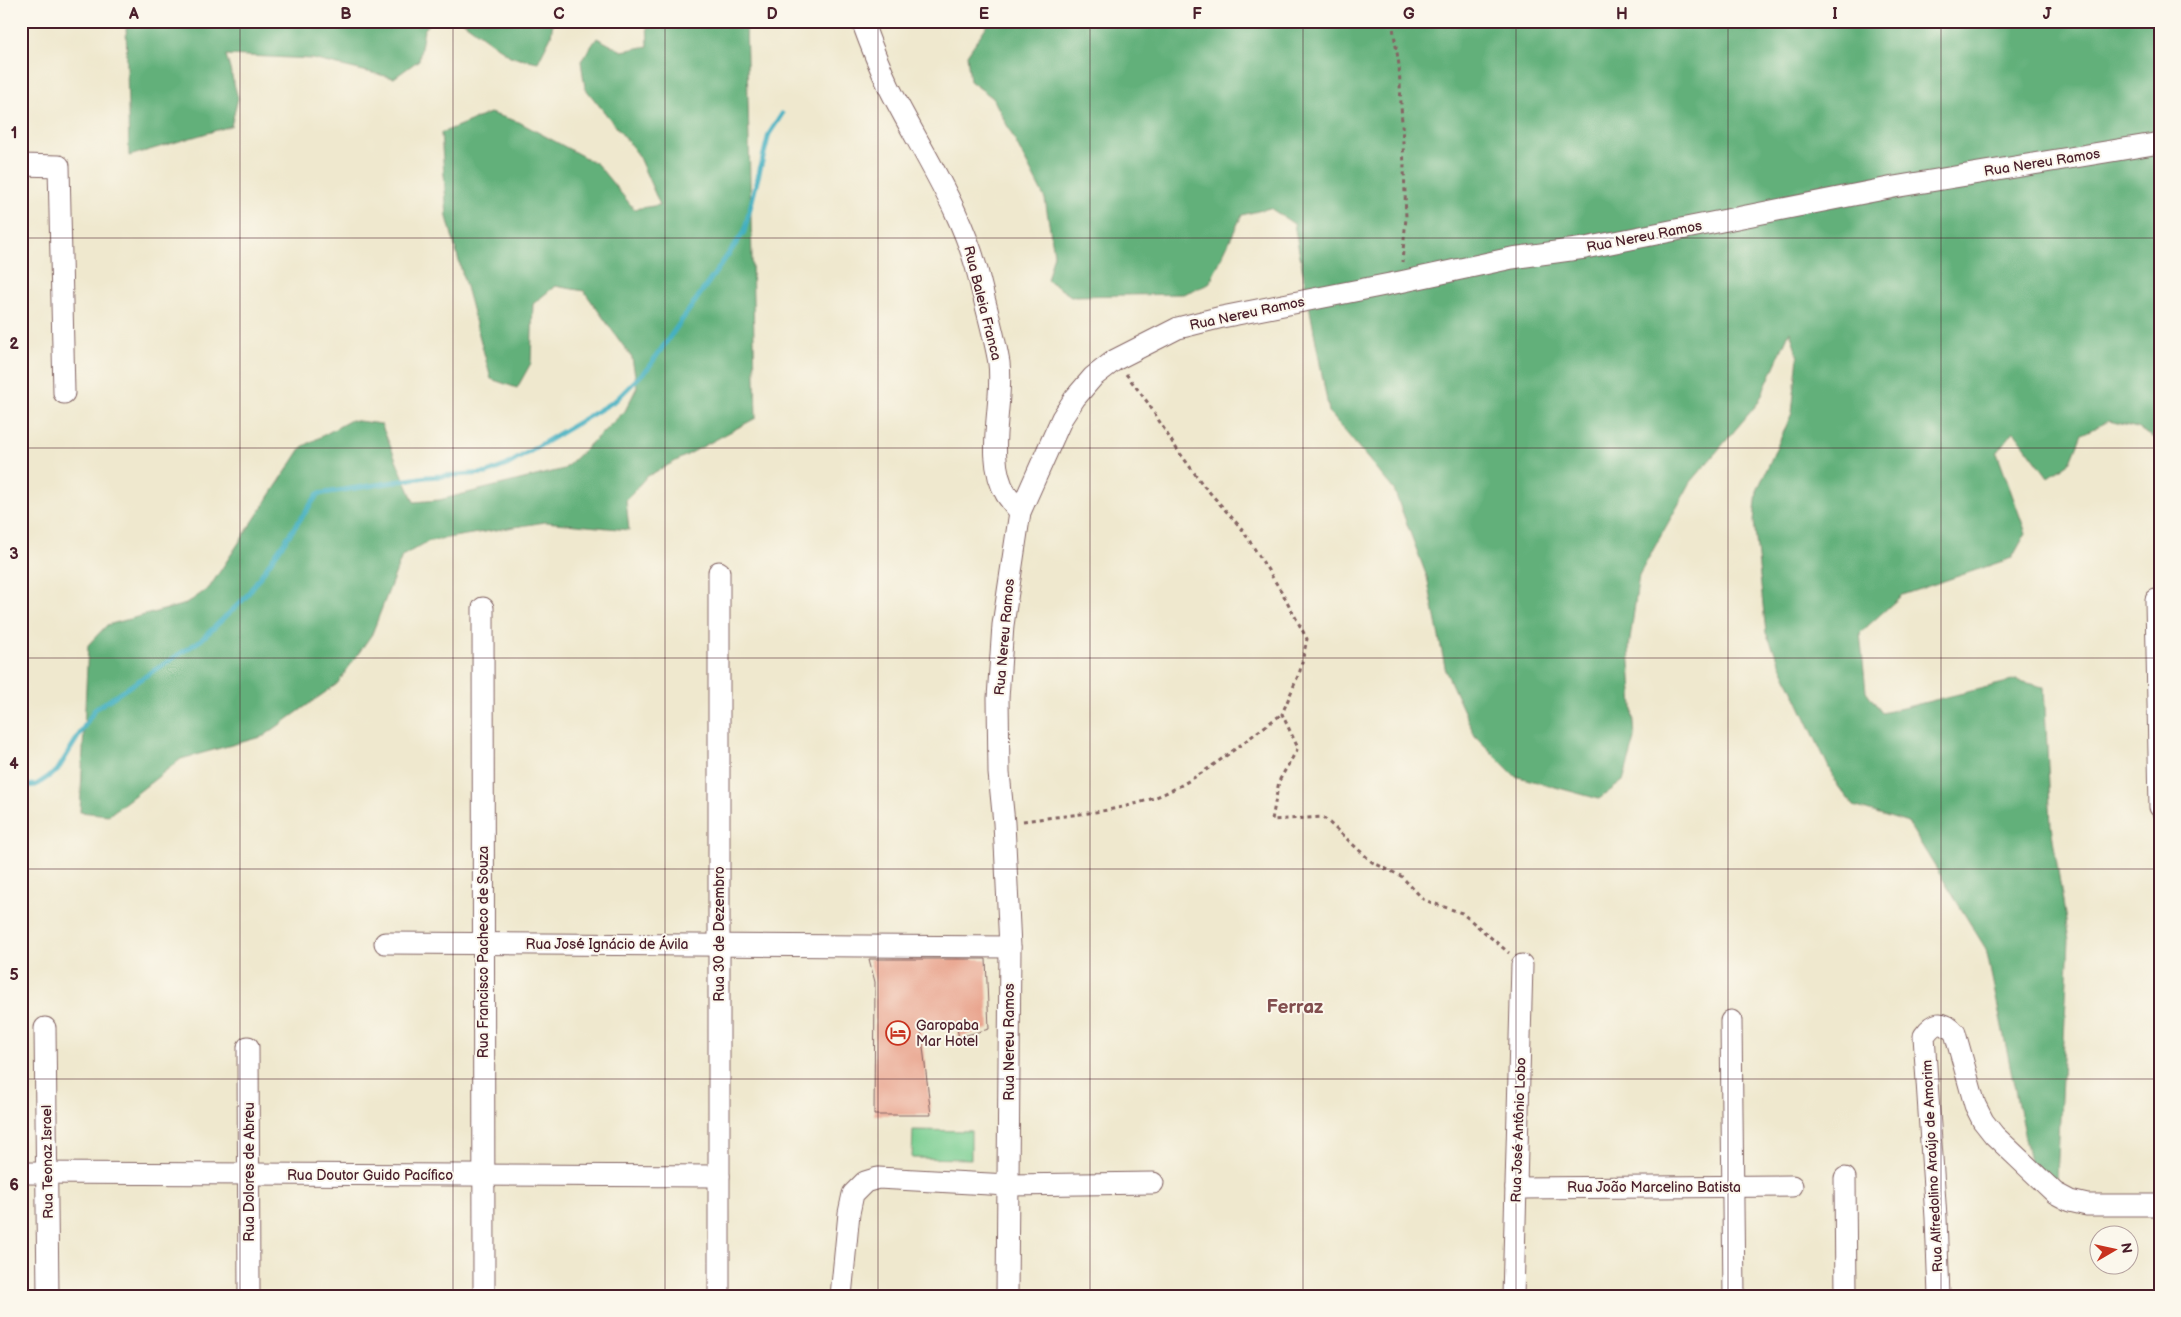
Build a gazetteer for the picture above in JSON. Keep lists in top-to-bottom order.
{
  "streets": {
    "street": [
      "Rua Nereu Ramos",
      "Rua Baleia Franca",
      "Rua 30 de Dezembro",
      "Rua José Ignácio de Ávila",
      "Rua Francisco Pacheco de Souza",
      "Rua José Antônio Lobo",
      "Rua Teonaz Israel",
      "Rua Alfredolino Araújo de Amorim",
      "Rua Dolores de Abreu",
      "Rua Doutor Guido Pacífico",
      "Rua João Marcelino Batista"
    ]
  },
  "crossings": [
    ["Rua Nereu Ramos", "Rua Baleia Franca"],
    ["Rua Nereu Ramos", "Rua José Ignácio de Ávila"],
    ["Rua 30 de Dezembro", "Rua José Ignácio de Ávila"],
    ["Rua 30 de Dezembro", "Rua Doutor Guido Pacífico"],
    ["Rua José Ignácio de Ávila", "Rua Francisco Pacheco de Souza"],
    ["Rua Francisco Pacheco de Souza", "Rua Doutor Guido Pacífico"],
    ["Rua José Antônio Lobo", "Rua João Marcelino Batista"],
    ["Rua Teonaz Israel", "Rua Doutor Guido Pacífico"],
    ["Rua Dolores de Abreu", "Rua Doutor Guido Pacífico"]
  ],
  "districts": ["Ferraz"],
  "places": {
    "hotel": ["Garopaba Mar Hotel"]
  },
  "north": "right",
  "grid": {
    "columns": [
      "A",
      "B",
      "C",
      "D",
      "E",
      "F",
      "G",
      "H",
      "I",
      "J"
    ],
    "rows": [
      "1",
      "2",
      "3",
      "4",
      "5",
      "6"
    ]
  }
}
